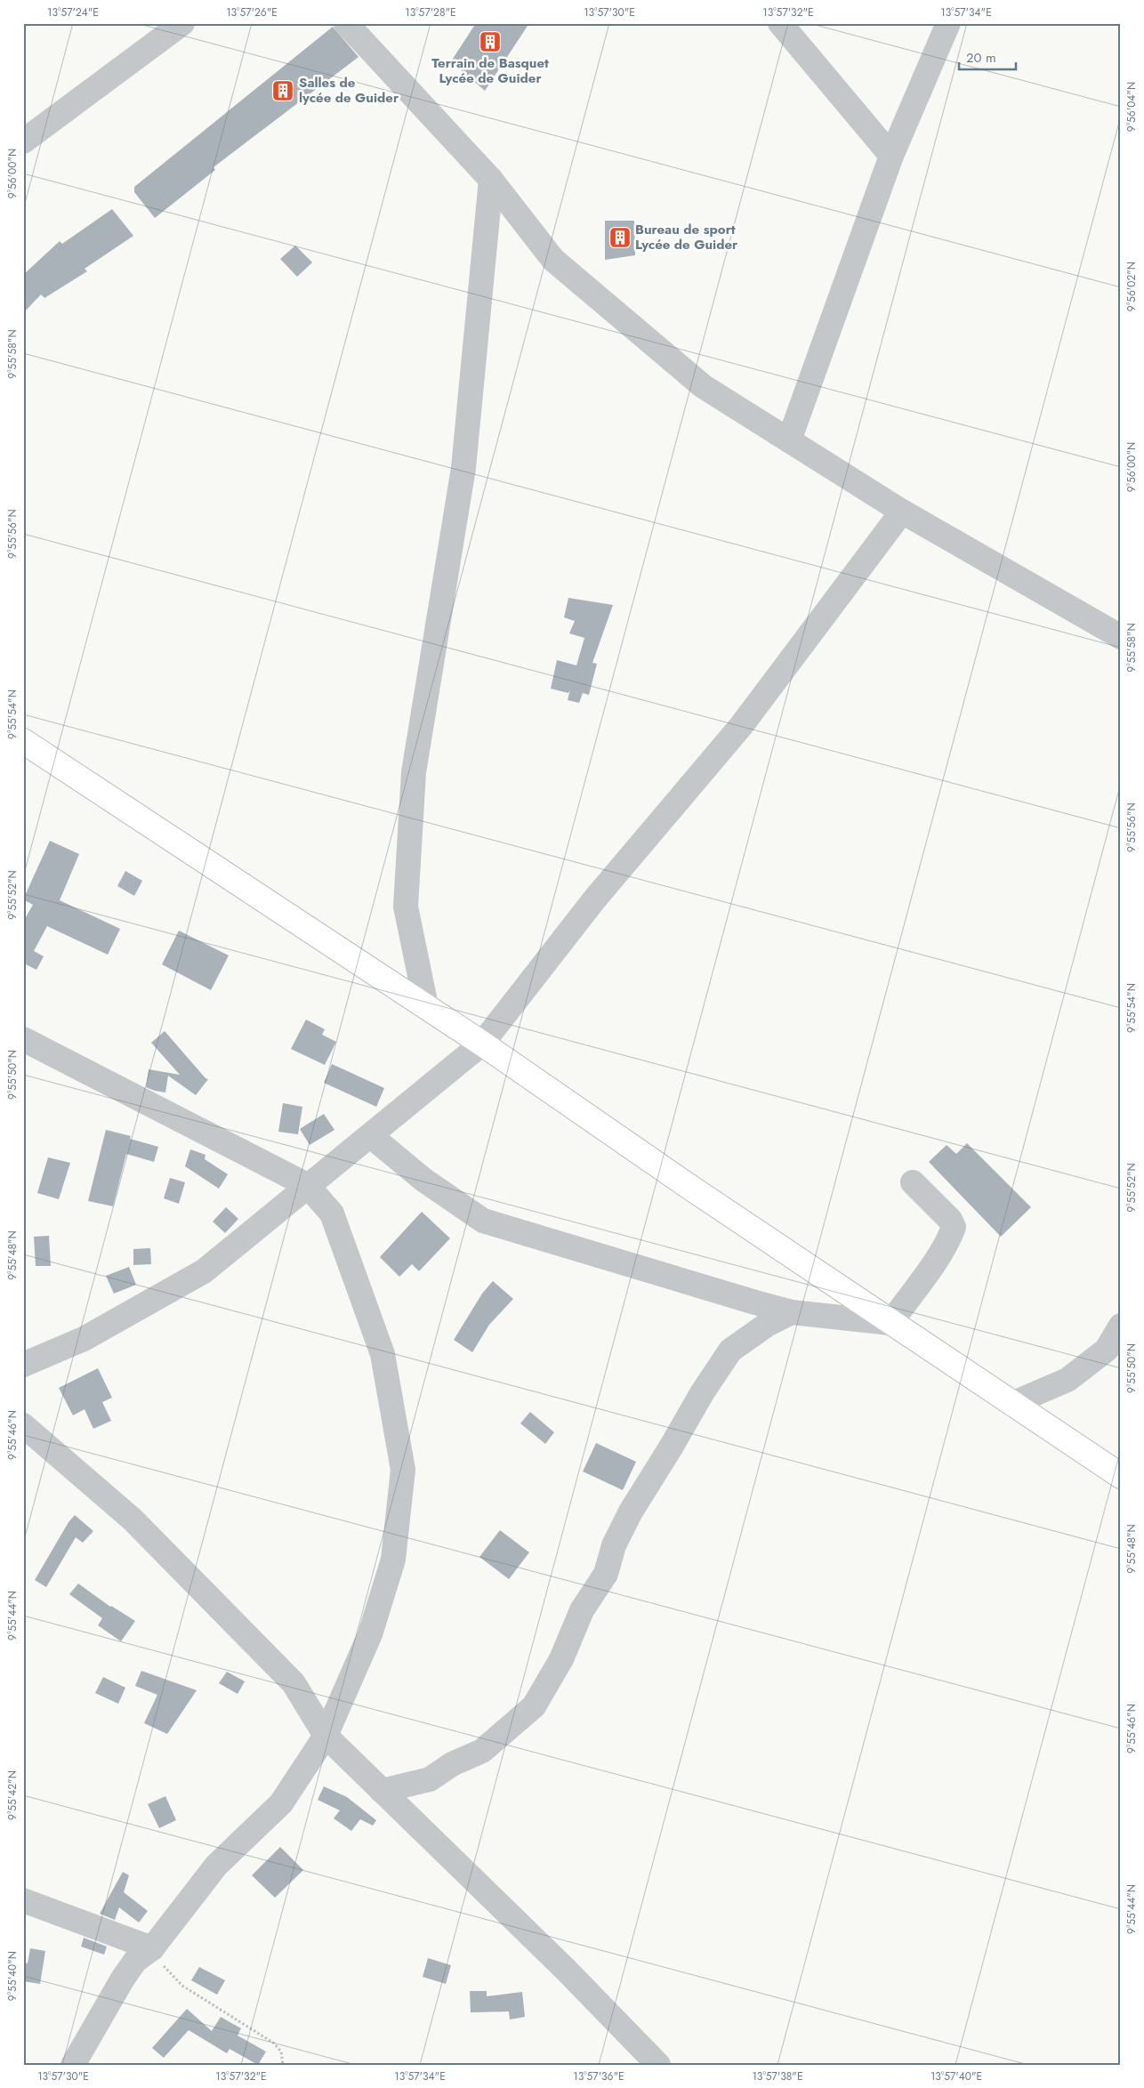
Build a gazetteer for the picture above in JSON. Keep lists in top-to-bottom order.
{
  "places": {
    "building": ["Terrain de Basquet Lycée de Guider", "Salles de lycée de Guider", "Bureau de sport Lycée de Guider"]
  },
  "scale_bar": "20 m",
  "coordinates": [
    "13°57'24\"E",
    "13°57'26\"E",
    "13°57'28\"E",
    "13°57'30\"E",
    "13°57'32\"E",
    "13°57'34\"E",
    "9°56'04\"N",
    "9°56'00\"N",
    "9°56'02\"N",
    "9°55'58\"N",
    "9°55'56\"N",
    "9°55'54\"N",
    "9°55'52\"N",
    "9°55'50\"N",
    "9°55'48\"N",
    "9°55'46\"N",
    "9°55'44\"N",
    "9°55'42\"N",
    "9°55'40\"N",
    "13°57'36\"E",
    "13°57'38\"E",
    "13°57'40\"E"
  ]
}
